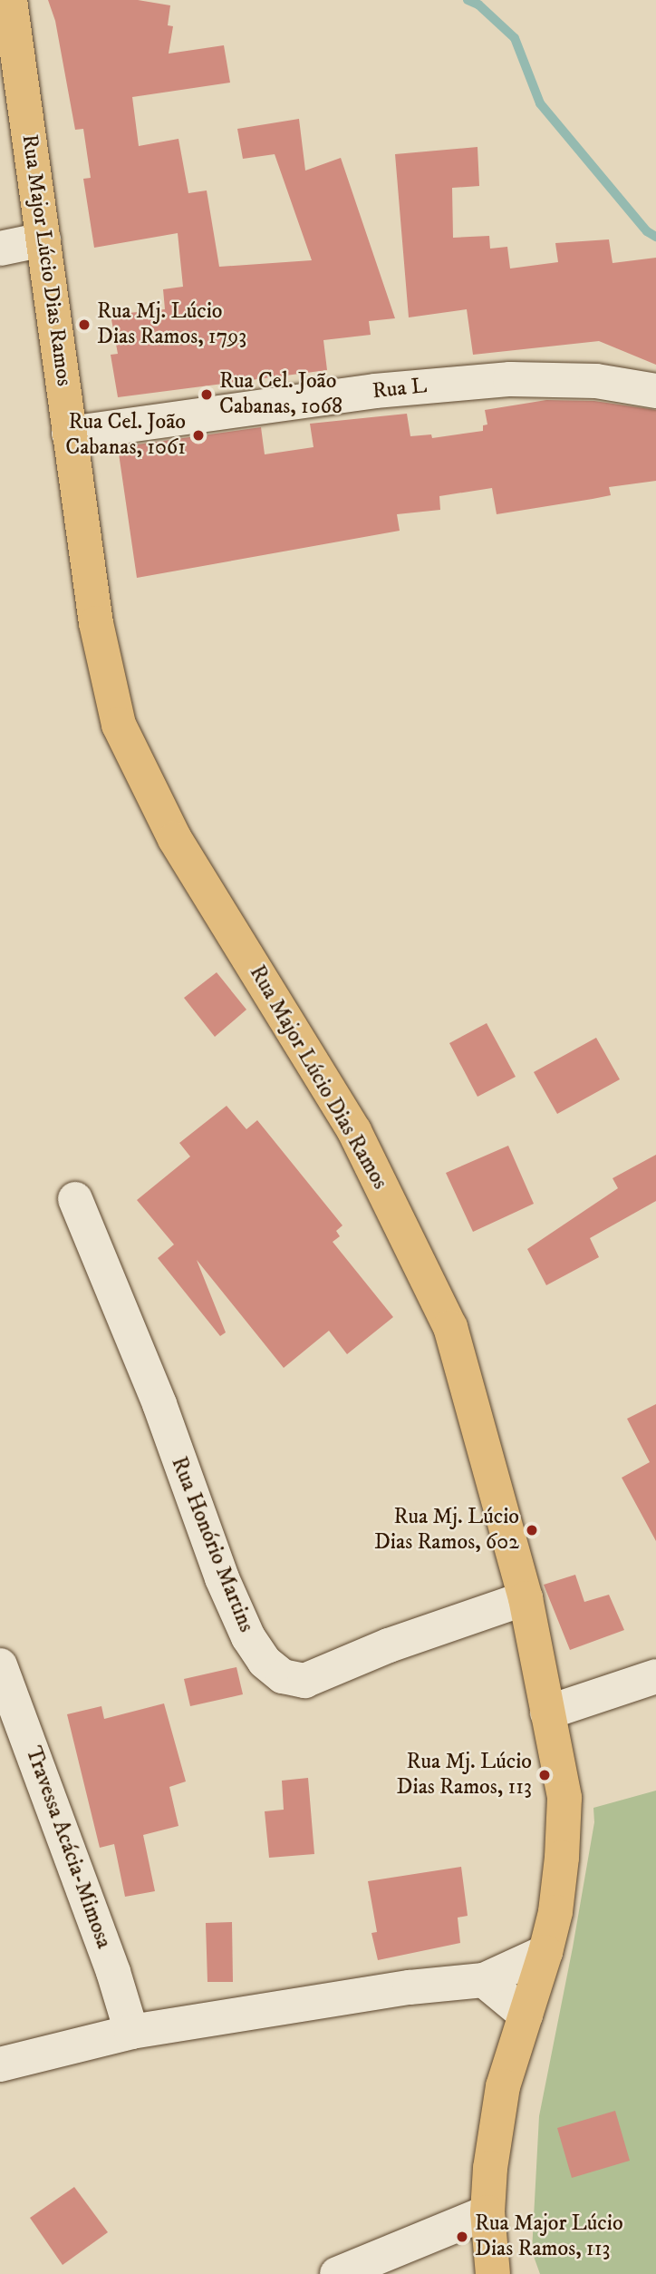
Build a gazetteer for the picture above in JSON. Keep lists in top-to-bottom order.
{
  "streets": {
    "main road": ["Rua Major Lúcio Dias Ramos"],
    "street": ["Rua L", "Rua Honório Martins", "Travessa Acácia-Mimosa"]
  },
  "crossings": [
    ["Rua Major Lúcio Dias Ramos", "Rua L"],
    ["Rua Major Lúcio Dias Ramos", "Rua Honório Martins"]
  ],
  "places": [
    "Rua Mj. Lúcio Dias Ramos, 1793",
    "Rua Cel. João Cabanas, 1068",
    "Rua Cel. João Cabanas, 1061",
    "Rua Mj. Lúcio Dias Ramos, 602",
    "Rua Mj. Lúcio Dias Ramos, 113",
    "Rua Major Lúcio Dias Ramos, 113"
  ]
}
